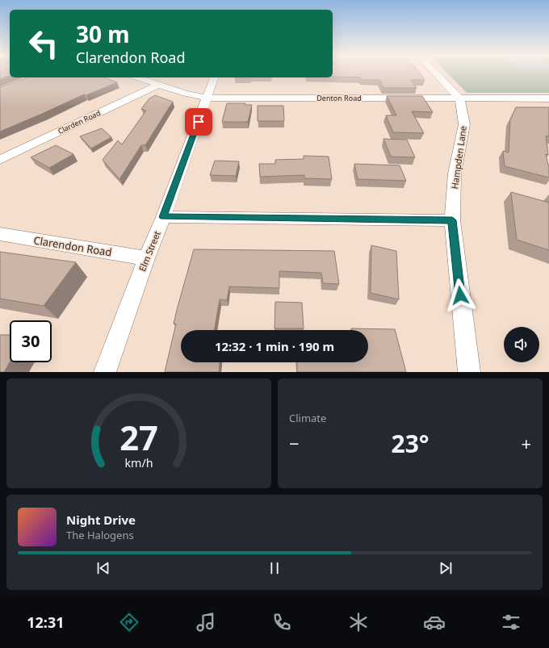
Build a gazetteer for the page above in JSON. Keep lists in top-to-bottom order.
{
  "streets": {
    "street": [
      "Denton Road",
      "Clarden Road",
      "Hampden Lane",
      "Clarendon Road",
      "Elm Street"
    ]
  },
  "crossings": [
    ["Denton Road", "Clarden Road"],
    ["Denton Road", "Hampden Lane"],
    ["Denton Road", "Elm Street"],
    ["Clarendon Road", "Elm Street"]
  ],
  "page": {
    "turn": ["30 m", "Clarendon Road"],
    "limit": "30",
    "trip": "12:32 · 1 min · 190 m",
    "tile": "Climate",
    "heat": ["−", "23°", "+"],
    "song": ["Night Drive", "The Halogens"],
    "tabs": "12:31",
    "gauge": ["27", "km/h"]
  }
}
